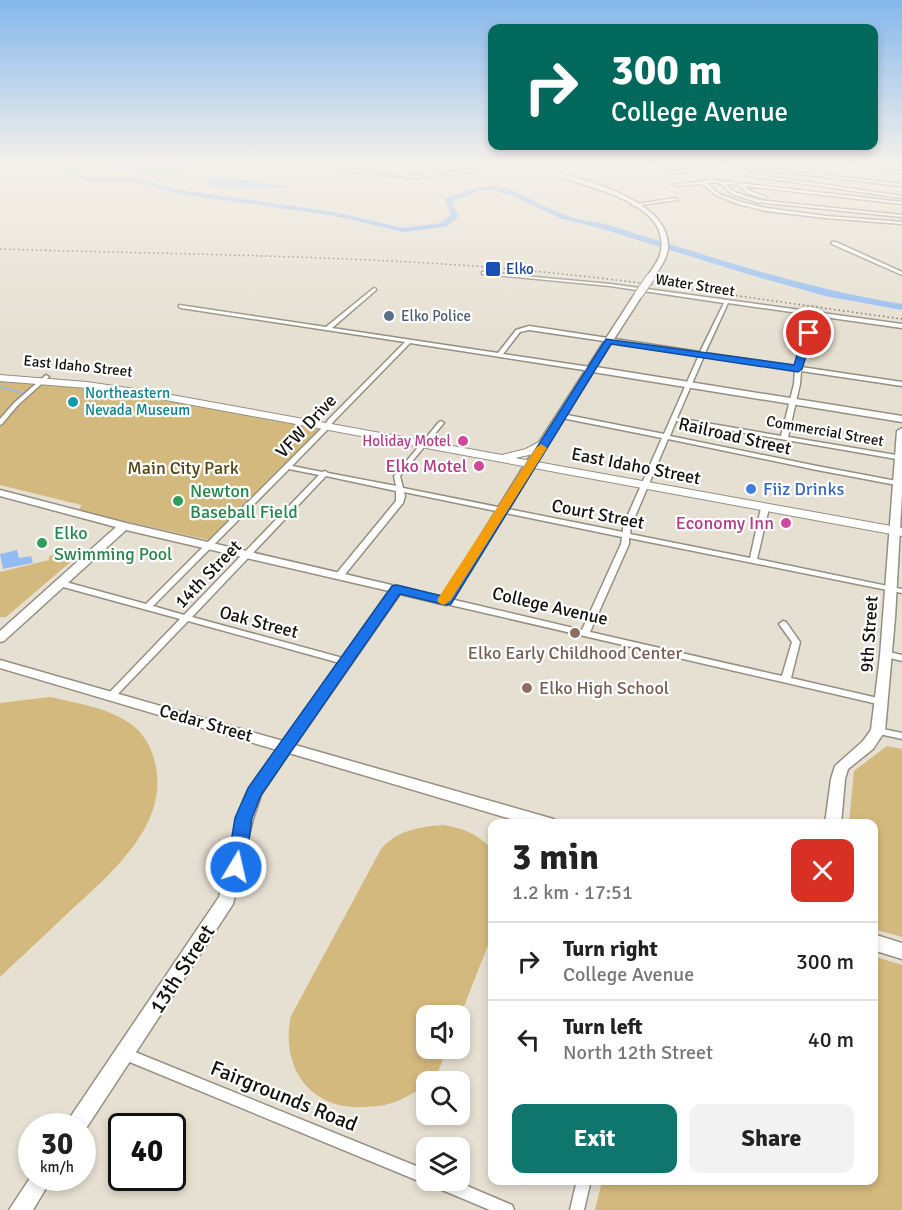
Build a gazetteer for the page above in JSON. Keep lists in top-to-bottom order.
{
  "streets": {
    "main road": ["East Idaho Street"],
    "street": [
      "Water Street",
      "VFW Drive",
      "Commercial Street",
      "Railroad Street",
      "Court Street",
      "14th Street",
      "College Avenue",
      "Oak Street",
      "9th Street",
      "Cedar Street",
      "13th Street",
      "Fairgrounds Road"
    ]
  },
  "crossings": [
    ["East Idaho Street", "VFW Drive"],
    ["East Idaho Street", "9th Street"],
    ["VFW Drive", "Court Street"],
    ["VFW Drive", "College Avenue"],
    ["VFW Drive", "Oak Street"],
    ["Commercial Street", "9th Street"],
    ["Railroad Street", "9th Street"],
    ["Court Street", "14th Street"],
    ["Court Street", "9th Street"],
    ["14th Street", "College Avenue"],
    ["14th Street", "Oak Street"],
    ["14th Street", "Cedar Street"],
    ["College Avenue", "9th Street"],
    ["College Avenue", "13th Street"],
    ["Oak Street", "13th Street"],
    ["Cedar Street", "13th Street"],
    ["13th Street", "Fairgrounds Road"]
  ],
  "parks": ["Main City Park"],
  "places": {
    "transit": ["Elko"],
    "other": [
      "Elko Police",
      "Northeastern Nevada Museum",
      "Holiday Motel",
      "Elko Motel",
      "Fiiz Drinks",
      "Newton Baseball Field",
      "Economy Inn",
      "Elko Swimming Pool",
      "Elko Early Childhood Center",
      "Elko High School"
    ]
  },
  "page": {
    "turn": ["300 m", "College Avenue"],
    "heading": ["3 min", "1.2 km · 17:51"],
    "list": [
      {
        "name": "Turn right",
        "note": "College Avenue",
        "value": "300 m"
      },
      {
        "name": "Turn left",
        "note": "North 12th Street",
        "value": "40 m"
      }
    ],
    "buttons": ["Exit", "Share"],
    "speed": "30 km/h",
    "limit": "40"
  }
}
